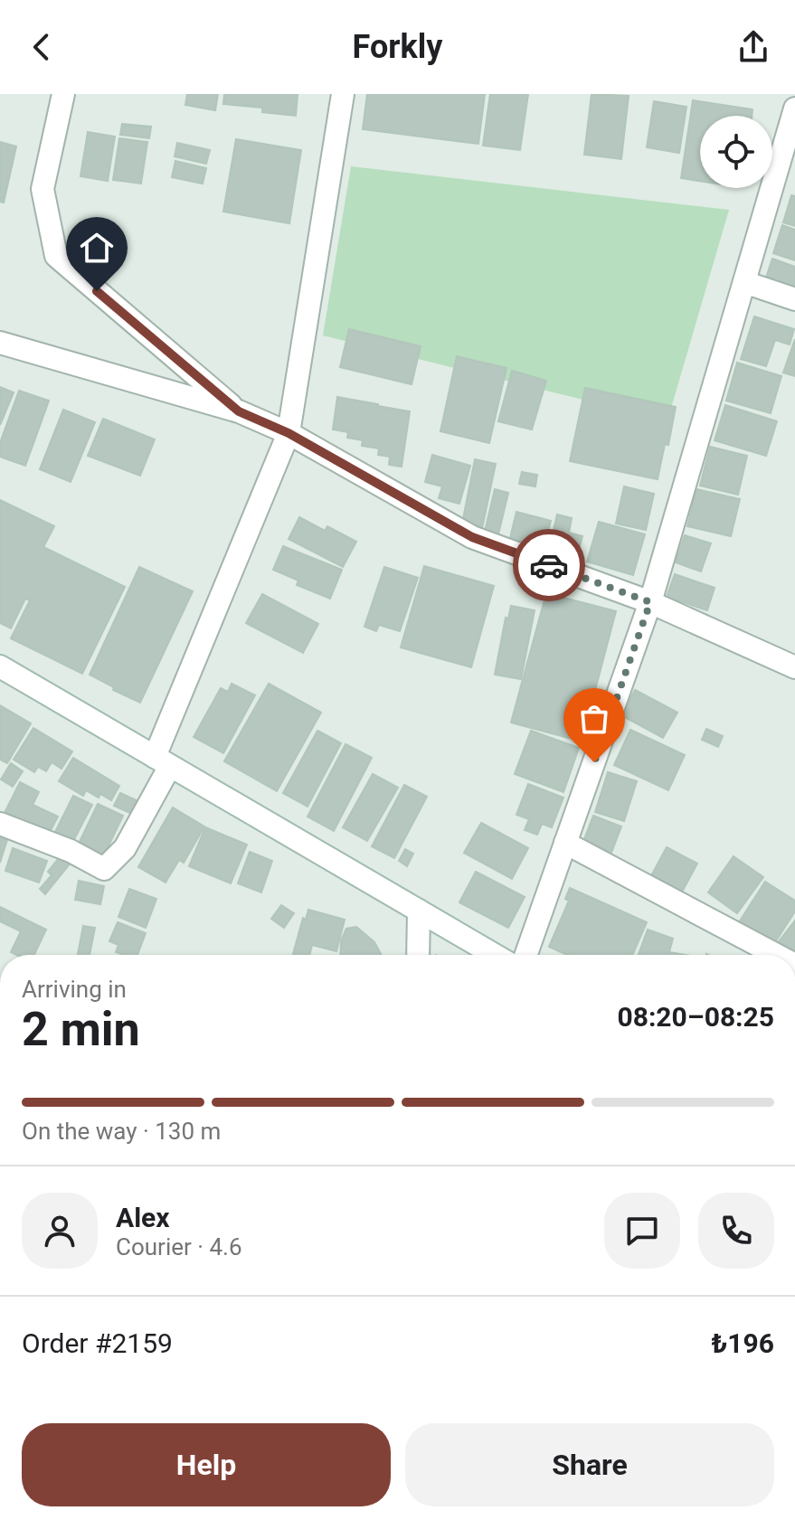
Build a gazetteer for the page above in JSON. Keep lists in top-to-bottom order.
{
  "page": {
    "header": "Forkly",
    "heading": ["2 min", "Arriving in", "08:20–08:25"],
    "panel": [
      "Alex",
      "Courier · 4.6",
      "Order #2159",
      "₺196"
    ],
    "bar": "On the way · 130 m",
    "buttons": ["Help", "Share"]
  }
}
